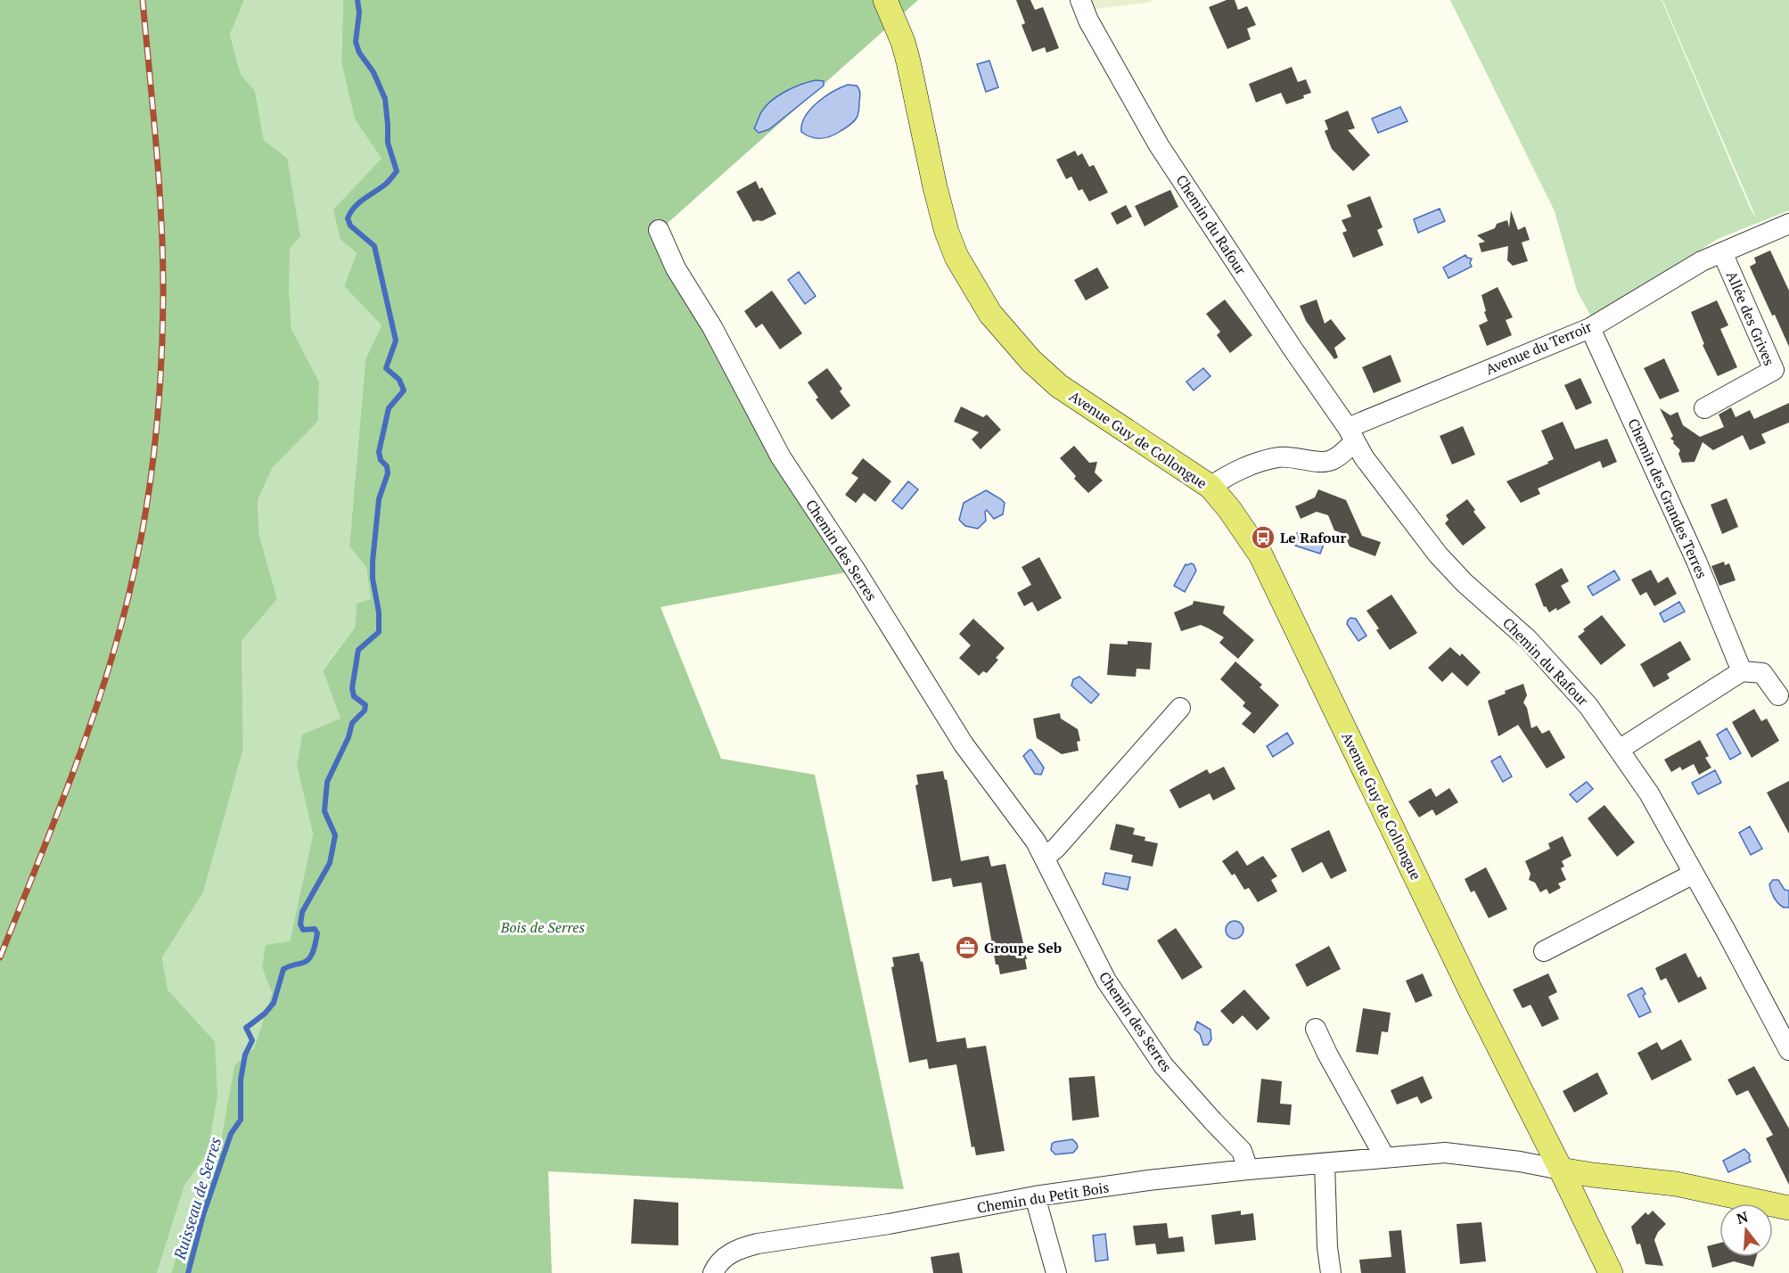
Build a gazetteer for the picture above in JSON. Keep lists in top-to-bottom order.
{
  "streets": {
    "main road": ["Avenue Guy de Collongue"],
    "street": [
      "Chemin du Rafour",
      "Allée des Grives",
      "Avenue du Terroir",
      "Chemin des Grandes Terres",
      "Chemin des Serres",
      "Chemin du Petit Bois"
    ]
  },
  "crossings": [
    ["Chemin du Rafour", "Avenue du Terroir"],
    ["Allée des Grives", "Avenue du Terroir"],
    ["Avenue du Terroir", "Chemin des Grandes Terres"],
    ["Avenue Guy de Collongue", "Chemin du Petit Bois"],
    ["Chemin des Serres", "Chemin du Petit Bois"]
  ],
  "water": ["Ruisseau de Serres"],
  "parks": ["Bois de Serres"],
  "places": {
    "bus stop": ["Le Rafour"],
    "office": ["Groupe Seb"]
  },
  "north": "top"
}
